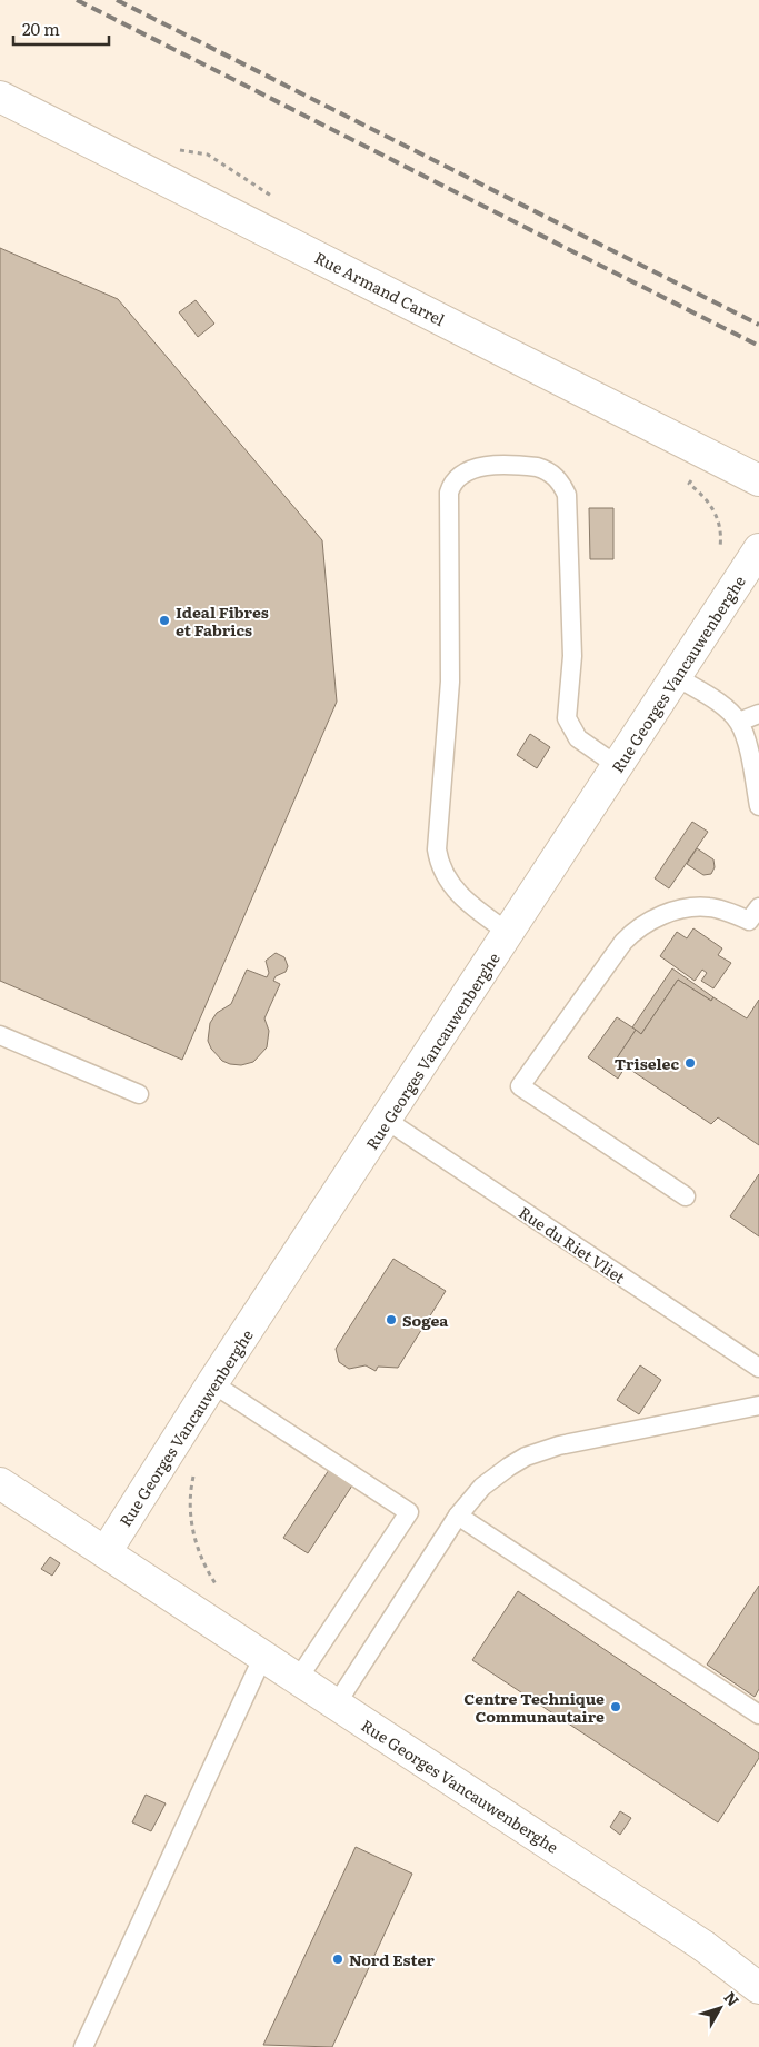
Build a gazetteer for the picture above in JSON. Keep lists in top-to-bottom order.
{
  "streets": {
    "main road": ["Rue Armand Carrel", "Rue Georges Vancauwenberghe"],
    "lane": ["Rue du Riet Vliet"]
  },
  "crossings": [
    ["Rue Georges Vancauwenberghe", "Rue du Riet Vliet"]
  ],
  "places": [
    "Ideal Fibres et Fabrics",
    "Triselec",
    "Sogea",
    "Centre Technique Communautaire",
    "Nord Ester"
  ],
  "scale_bar": "20 m",
  "north": "top right"
}
